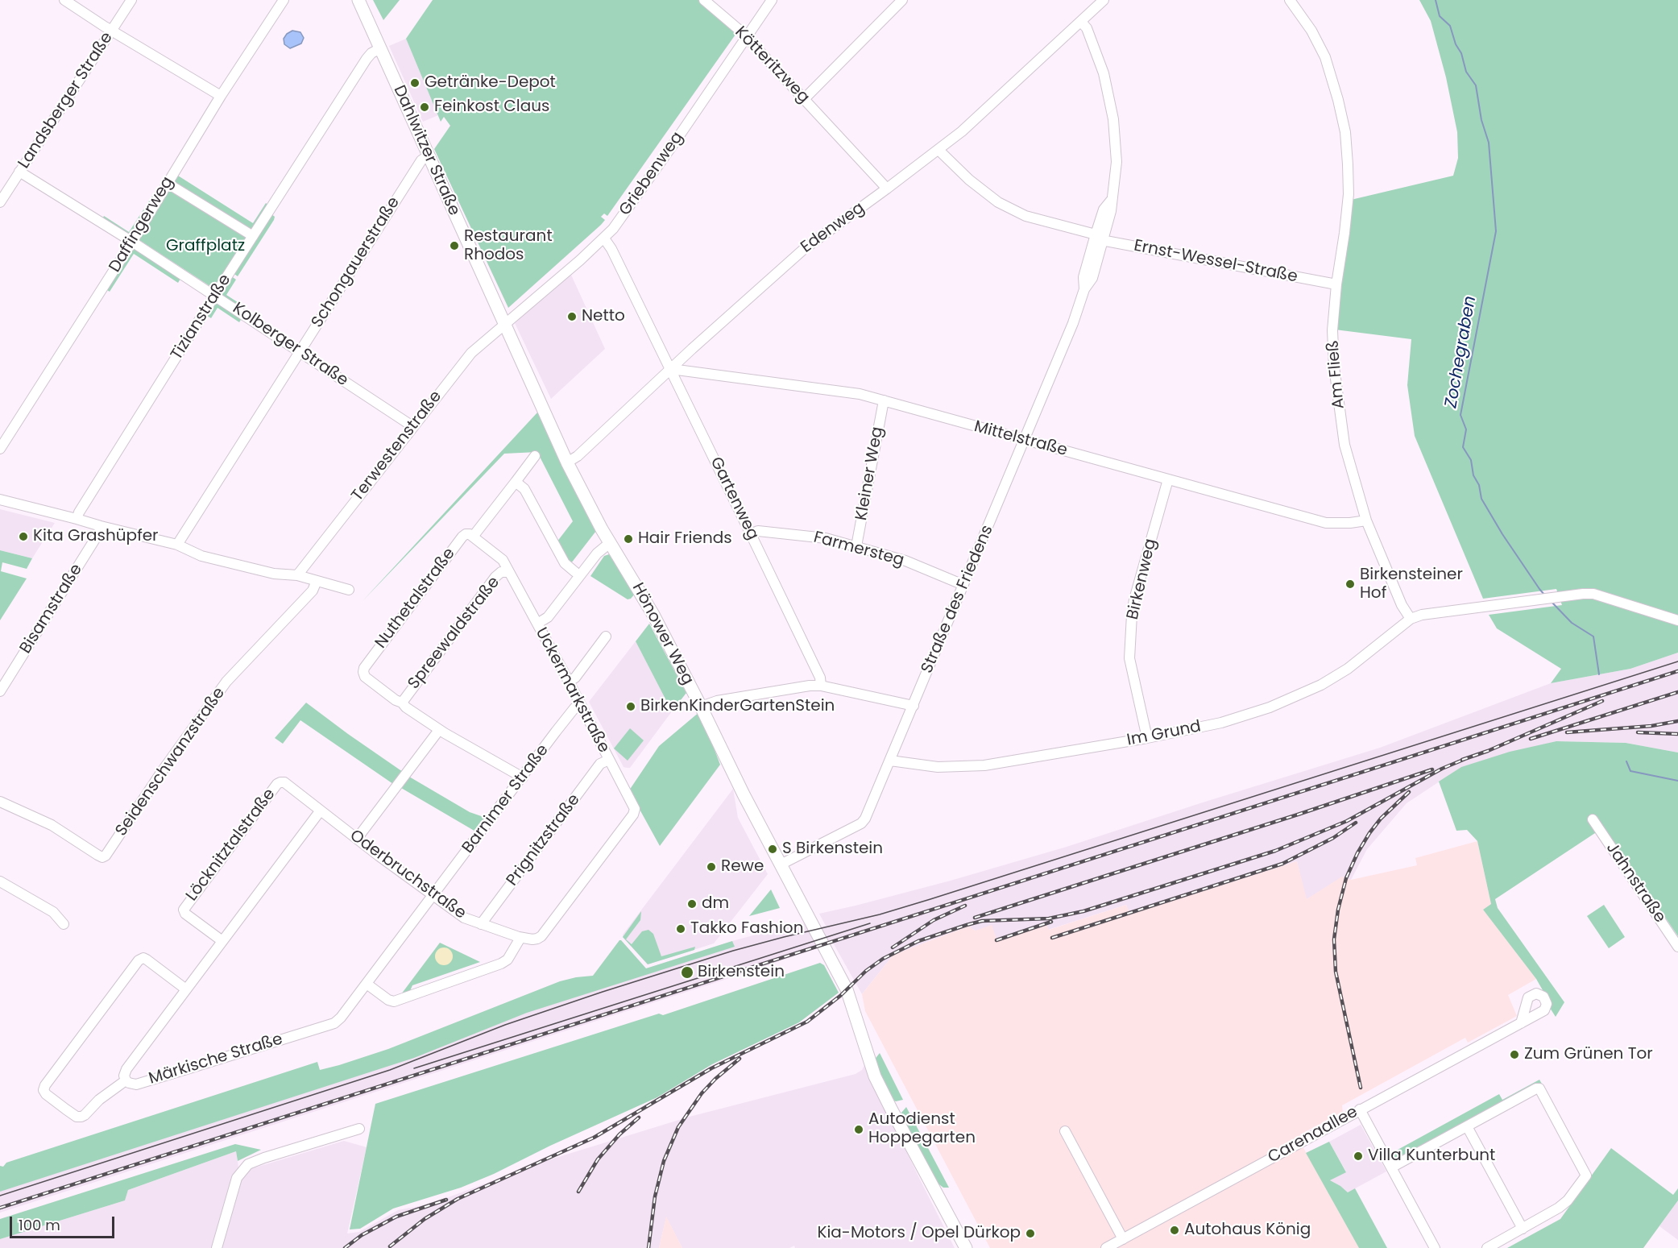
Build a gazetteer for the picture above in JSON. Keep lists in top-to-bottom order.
{
  "streets": {
    "main road": ["Dahlwitzer Straße", "Hönower Weg"],
    "street": [
      "Kötteritzweg",
      "Landsberger Straße",
      "Griebenweg",
      "Daffingerweg",
      "Edenweg",
      "Ernst-Wessel-Straße",
      "Schongauerstraße",
      "Tizianstraße",
      "Kolberger Straße",
      "Am Fließ",
      "Mittelstraße",
      "Terwestenstraße",
      "Kleiner Weg",
      "Gartenweg",
      "Farmersteg",
      "Birkenweg",
      "Nuthetalstraße",
      "Straße des Friedens",
      "Bisamstraße",
      "Spreewaldstraße",
      "Uckermarkstraße",
      "Im Grund",
      "Seidenschwanzstraße",
      "Barnimer Straße",
      "Prignitzstraße",
      "Löcknitztalstraße",
      "Oderbruchstraße",
      "Jahnstraße",
      "Märkische Straße",
      "Carenaallee"
    ]
  },
  "crossings": [
    ["Kötteritzweg", "Griebenweg"],
    ["Kötteritzweg", "Edenweg"],
    ["Landsberger Straße", "Kolberger Straße"],
    ["Dahlwitzer Straße", "Griebenweg"],
    ["Dahlwitzer Straße", "Schongauerstraße"],
    ["Dahlwitzer Straße", "Tizianstraße"],
    ["Dahlwitzer Straße", "Terwestenstraße"],
    ["Dahlwitzer Straße", "Hönower Weg"],
    ["Griebenweg", "Terwestenstraße"],
    ["Griebenweg", "Gartenweg"],
    ["Daffingerweg", "Kolberger Straße"],
    ["Edenweg", "Ernst-Wessel-Straße"],
    ["Edenweg", "Mittelstraße"],
    ["Edenweg", "Gartenweg"],
    ["Edenweg", "Straße des Friedens"],
    ["Edenweg", "Hönower Weg"],
    ["Ernst-Wessel-Straße", "Am Fließ"],
    ["Ernst-Wessel-Straße", "Straße des Friedens"],
    ["Schongauerstraße", "Kolberger Straße"],
    ["Tizianstraße", "Kolberger Straße"],
    ["Kolberger Straße", "Terwestenstraße"],
    ["Am Fließ", "Mittelstraße"],
    ["Am Fließ", "Im Grund"],
    ["Mittelstraße", "Kleiner Weg"],
    ["Mittelstraße", "Gartenweg"],
    ["Mittelstraße", "Birkenweg"],
    ["Mittelstraße", "Straße des Friedens"],
    ["Kleiner Weg", "Farmersteg"],
    ["Gartenweg", "Farmersteg"],
    ["Farmersteg", "Straße des Friedens"],
    ["Birkenweg", "Im Grund"],
    ["Nuthetalstraße", "Spreewaldstraße"],
    ["Nuthetalstraße", "Uckermarkstraße"],
    ["Straße des Friedens", "Hönower Weg"],
    ["Straße des Friedens", "Im Grund"],
    ["Spreewaldstraße", "Uckermarkstraße"],
    ["Spreewaldstraße", "Barnimer Straße"],
    ["Uckermarkstraße", "Barnimer Straße"],
    ["Uckermarkstraße", "Prignitzstraße"],
    ["Uckermarkstraße", "Oderbruchstraße"],
    ["Barnimer Straße", "Oderbruchstraße"],
    ["Barnimer Straße", "Märkische Straße"],
    ["Prignitzstraße", "Oderbruchstraße"],
    ["Löcknitztalstraße", "Oderbruchstraße"],
    ["Löcknitztalstraße", "Märkische Straße"],
    ["Oderbruchstraße", "Märkische Straße"]
  ],
  "water": ["Zochegraben"],
  "parks": ["Graffplatz"],
  "places": [
    "Getränke-Depot",
    "Feinkost Claus",
    "Restaurant Rhodos",
    "Netto",
    "Kita Grashüpfer",
    "Hair Friends",
    "Birkensteiner Hof",
    "BirkenKinderGartenStein",
    "S Birkenstein",
    "Rewe",
    "dm",
    "Takko Fashion",
    "Birkenstein",
    "Zum Grünen Tor",
    "Autodienst Hoppegarten",
    "Villa Kunterbunt",
    "Autohaus König",
    "Kia-Motors / Opel Dürkop"
  ],
  "scale_bar": "100 m"
}
